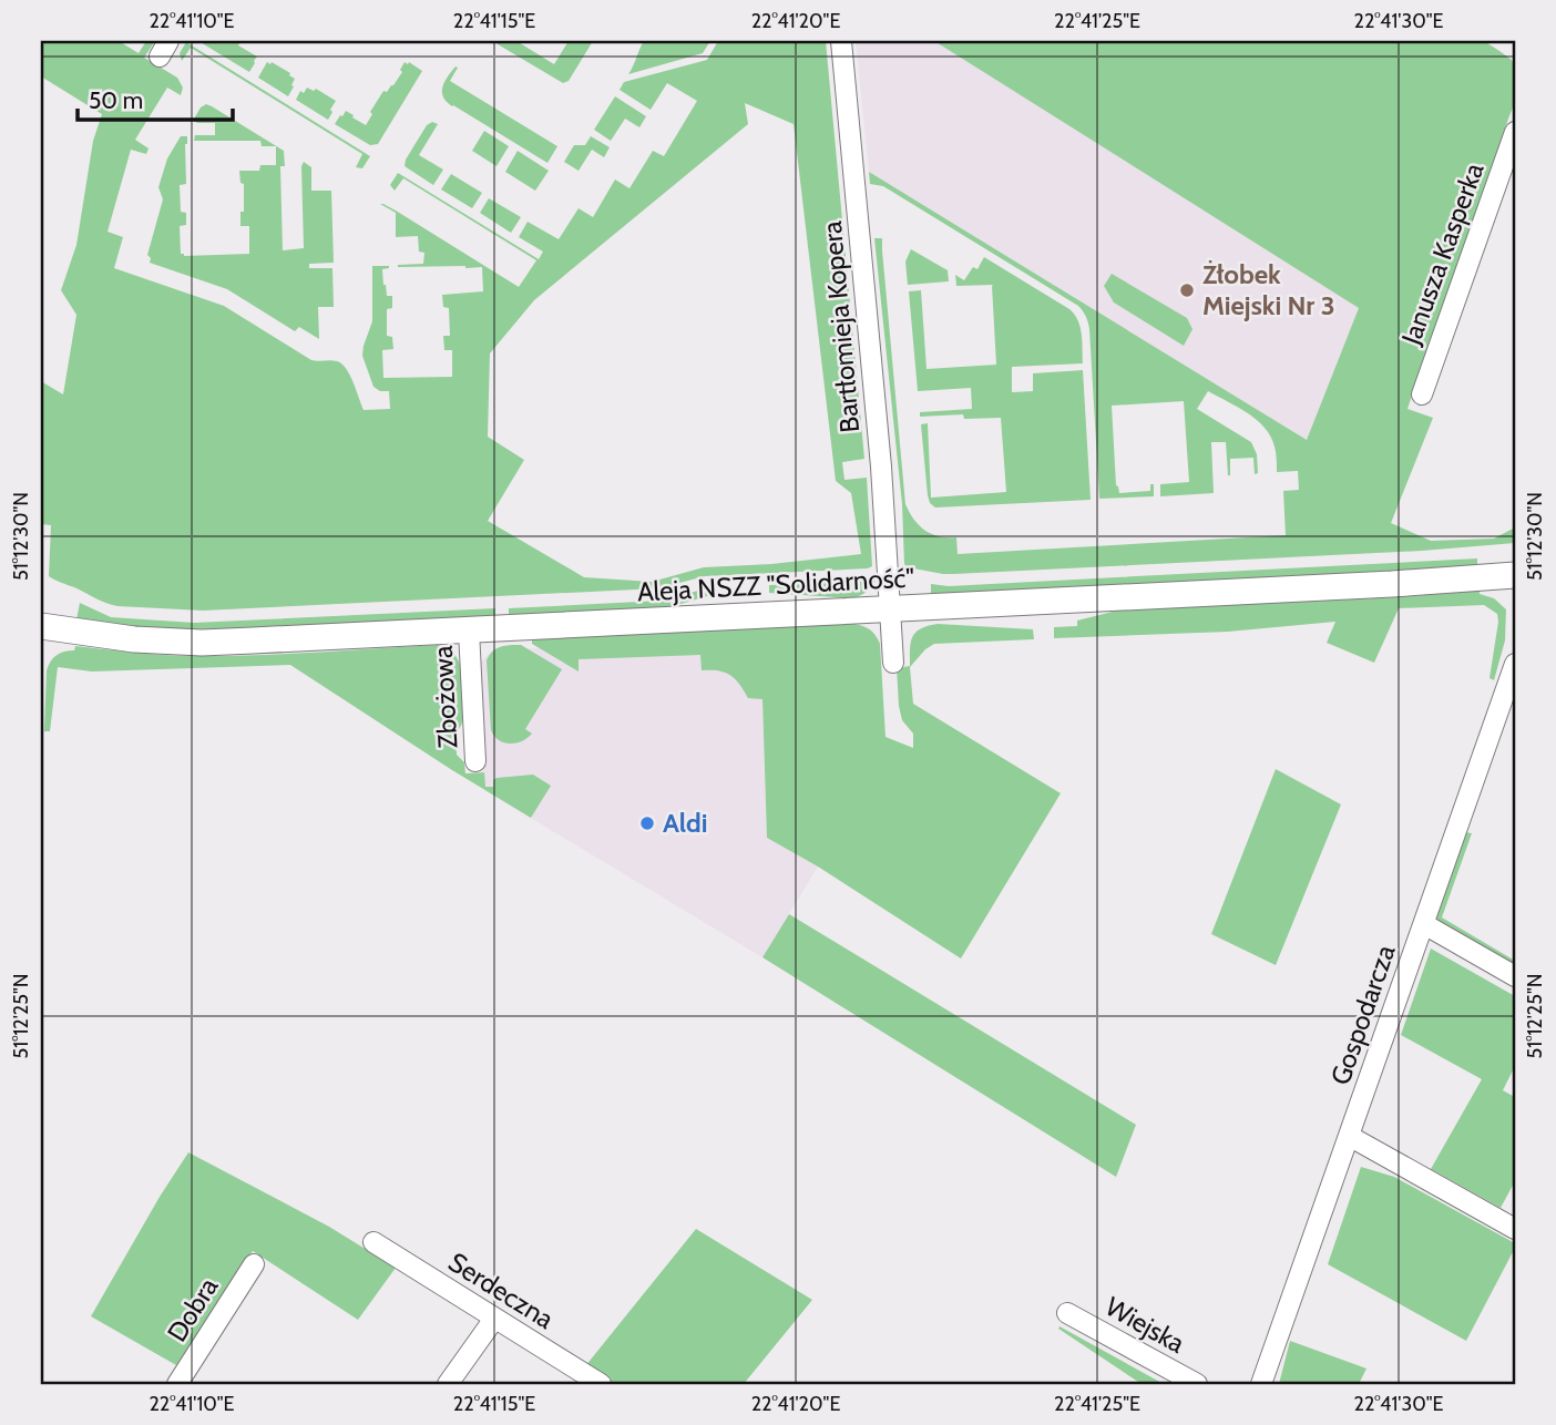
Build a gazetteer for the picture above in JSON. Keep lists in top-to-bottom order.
{
  "streets": {
    "street": [
      "Janusza Kasperka",
      "Bartłomieja Kopera",
      "Aleja NSZZ \"Solidarność\"",
      "Zbożowa",
      "Gospodarcza",
      "Serdeczna",
      "Dobra",
      "Wiejska"
    ]
  },
  "crossings": [
    ["Bartłomieja Kopera", "Aleja NSZZ \"Solidarność\""],
    ["Aleja NSZZ \"Solidarność\"", "Zbożowa"]
  ],
  "places": ["Żłobek Miejski Nr 3", "Aldi"],
  "scale_bar": "50 m",
  "coordinates": [
    "22°41'10\"E",
    "22°41'15\"E",
    "22°41'20\"E",
    "22°41'25\"E",
    "22°41'30\"E",
    "51°12'30\"N",
    "51°12'25\"N"
  ]
}
